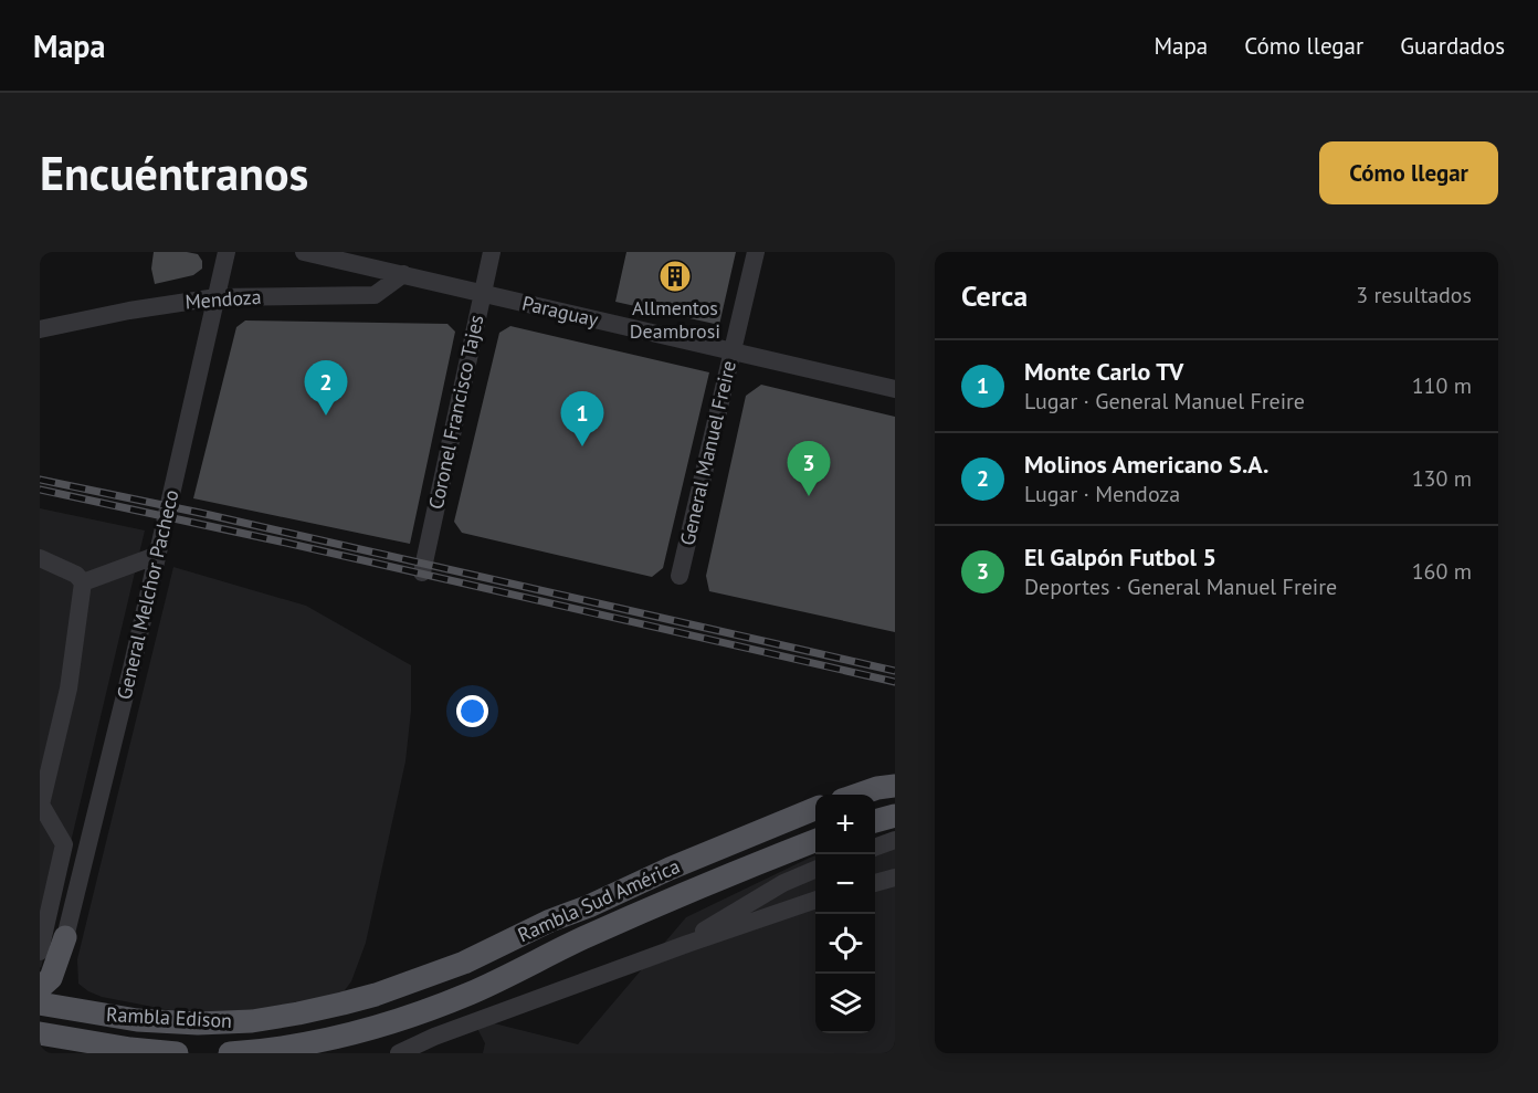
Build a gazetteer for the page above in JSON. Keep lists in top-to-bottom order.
{
  "streets": {
    "main road": ["Rambla Sud América", "Rambla Edison"],
    "street": [
      "Mendoza",
      "Paraguay",
      "Coronel Francisco Tajes",
      "General Manuel Freire",
      "General Melchor Pacheco"
    ]
  },
  "crossings": [
    ["Mendoza", "Paraguay"],
    ["Mendoza", "General Melchor Pacheco"],
    ["Paraguay", "Coronel Francisco Tajes"],
    ["Paraguay", "General Manuel Freire"],
    ["Rambla Sud América", "Rambla Edison"]
  ],
  "places": {
    "building": ["Allmentos Deambrosi"]
  },
  "page": {
    "header": "Mapa",
    "nav": ["Mapa", "Cómo llegar", "Guardados"],
    "buttons": "Cómo llegar",
    "title": "Encuéntranos",
    "heading": ["Cerca", "3 resultados"],
    "list": [
      {
        "mark": "1",
        "name": "Monte Carlo TV",
        "note": "Lugar · General Manuel Freire",
        "value": "110 m"
      },
      {
        "mark": "2",
        "name": "Molinos Americano S.A.",
        "note": "Lugar · Mendoza",
        "value": "130 m"
      },
      {
        "mark": "3",
        "name": "El Galpón Futbol 5",
        "note": "Deportes · General Manuel Freire",
        "value": "160 m"
      }
    ],
    "pins": ["2", "1", "3"],
    "map_buttons": ["+", "−"]
  }
}
